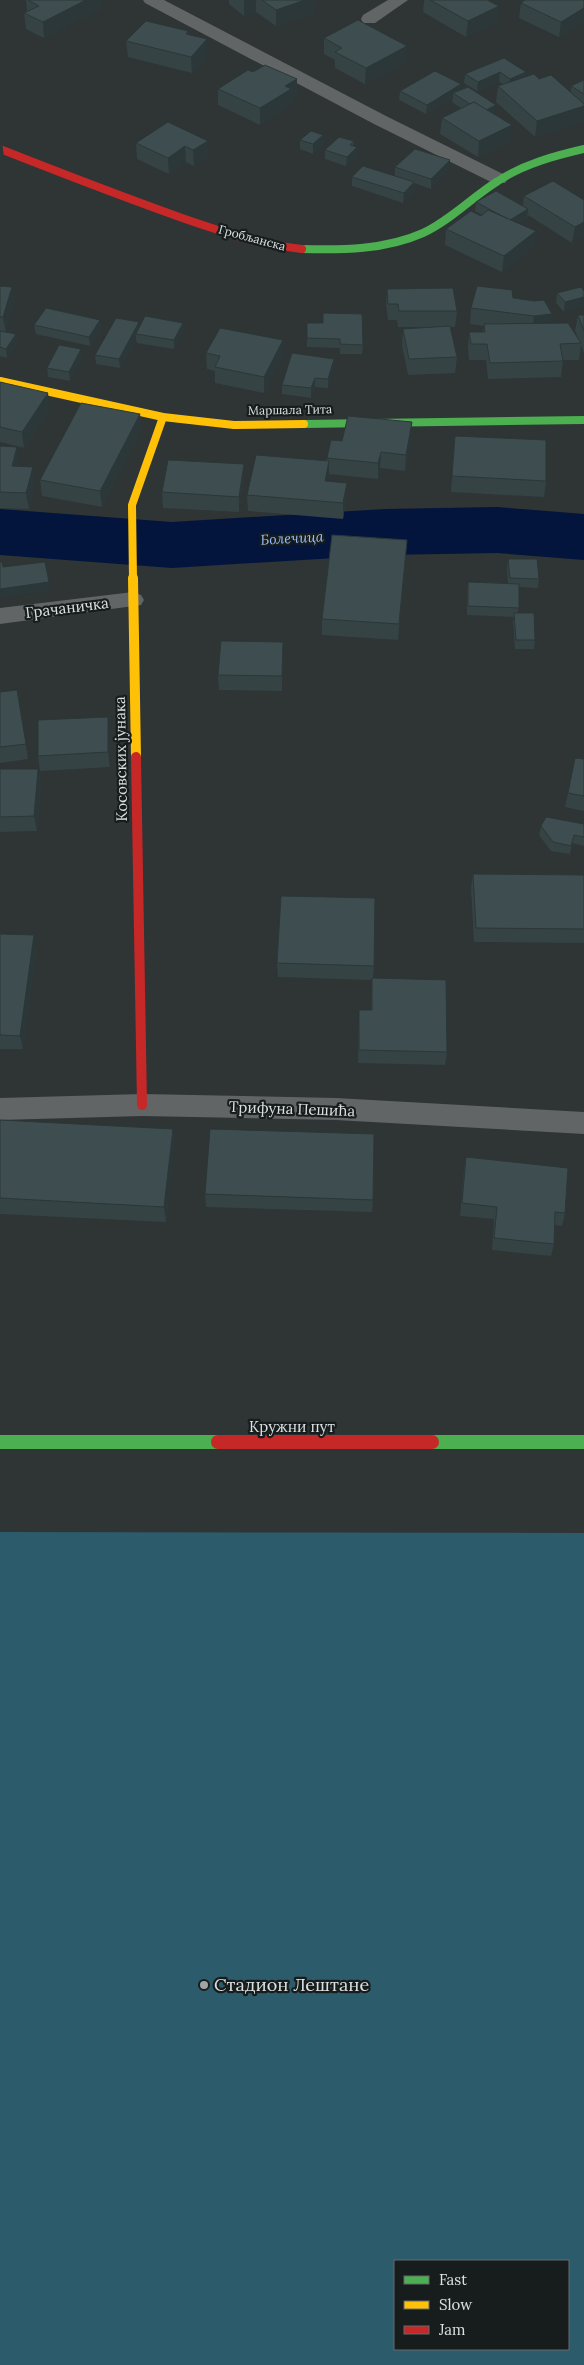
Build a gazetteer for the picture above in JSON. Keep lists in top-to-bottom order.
{
  "streets": {
    "street": [
      "Гробљанска",
      "Маршала Тита",
      "Грачаничка",
      "Косовских јунака",
      "Трифуна Пешића",
      "Кружни пут"
    ]
  },
  "crossings": [
    ["Маршала Тита", "Косовских јунака"],
    ["Грачаничка", "Косовских јунака"],
    ["Косовских јунака", "Трифуна Пешића"]
  ],
  "water": ["Болечица"],
  "places": ["Стадион Лештане"],
  "legend": ["Fast", "Slow", "Jam"]
}
